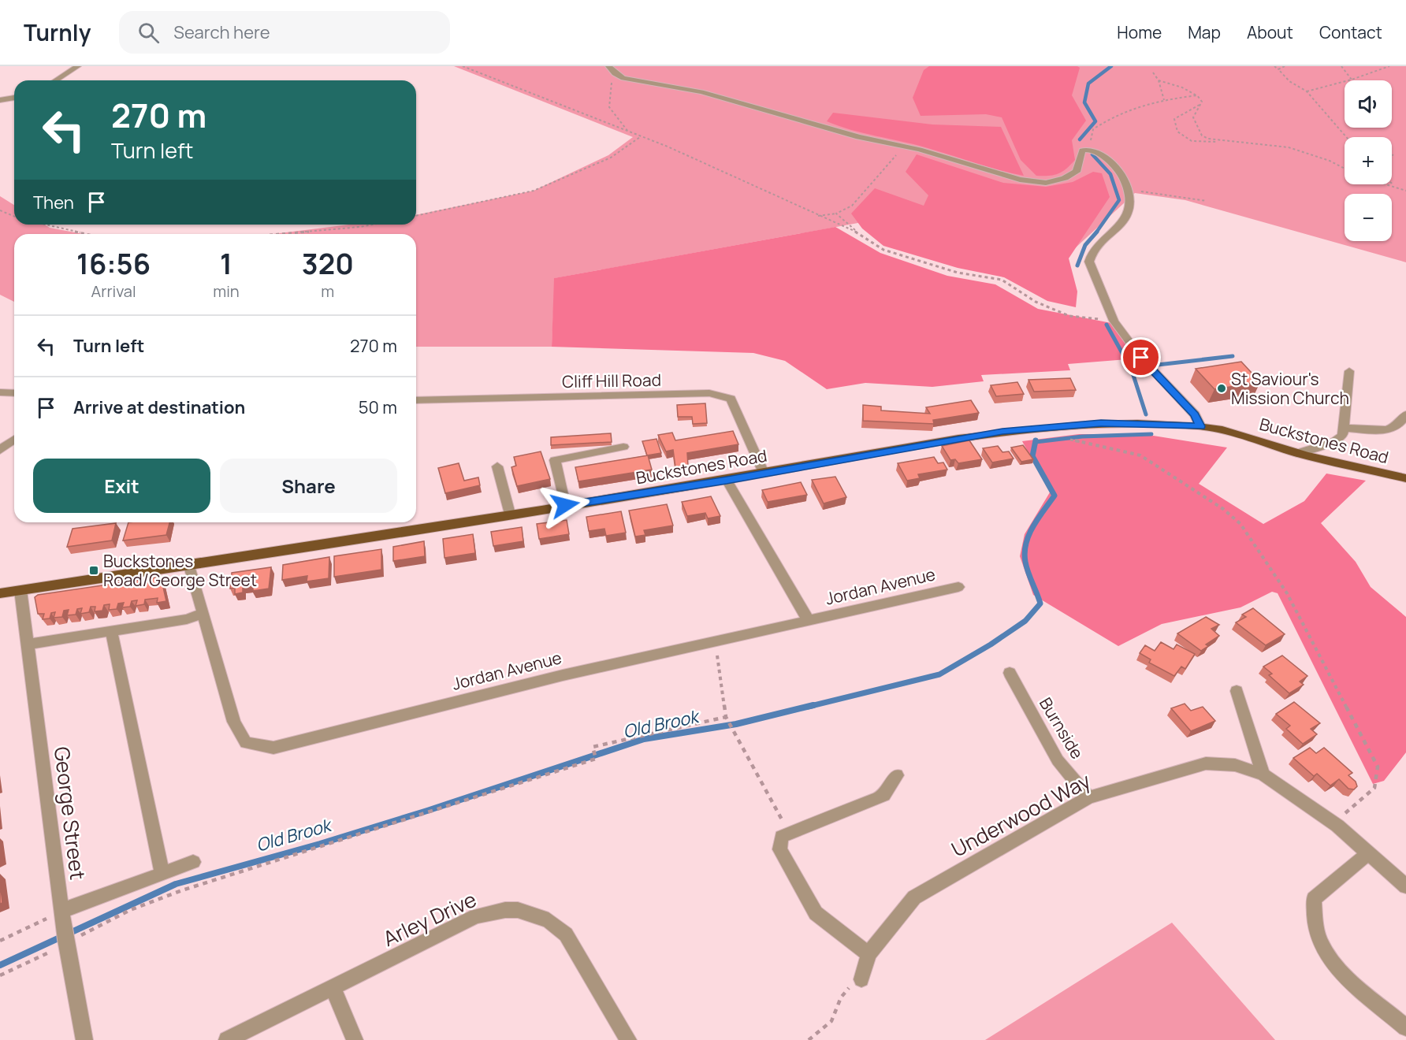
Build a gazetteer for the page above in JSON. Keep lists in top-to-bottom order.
{
  "streets": {
    "main road": ["Buckstones Road"],
    "street": [
      "Cliff Hill Road",
      "Jordan Avenue",
      "Burnside",
      "George Street",
      "Underwood Way",
      "Arley Drive"
    ]
  },
  "crossings": [
    ["Cliff Hill Road", "Buckstones Road"],
    ["Buckstones Road", "Jordan Avenue"],
    ["Buckstones Road", "George Street"],
    ["Burnside", "Underwood Way"]
  ],
  "water": ["Old Brook"],
  "places": {
    "other": ["St Saviour's Mission Church"],
    "transit": ["Buckstones Road/George Street"]
  },
  "page": {
    "header": "Turnly",
    "search": "Search here",
    "nav": [
      "Home",
      "Map",
      "About",
      "Contact"
    ],
    "map_buttons": ["+", "−"],
    "turn": ["270 m", "Turn left"],
    "then": "Then",
    "eta": [
      "16:56",
      "Arrival",
      "1",
      "min",
      "320",
      "m"
    ],
    "list": [
      {
        "name": "Turn left",
        "value": "270 m"
      },
      {
        "name": "Arrive at destination",
        "value": "50 m"
      }
    ],
    "buttons": ["Exit", "Share"]
  }
}
